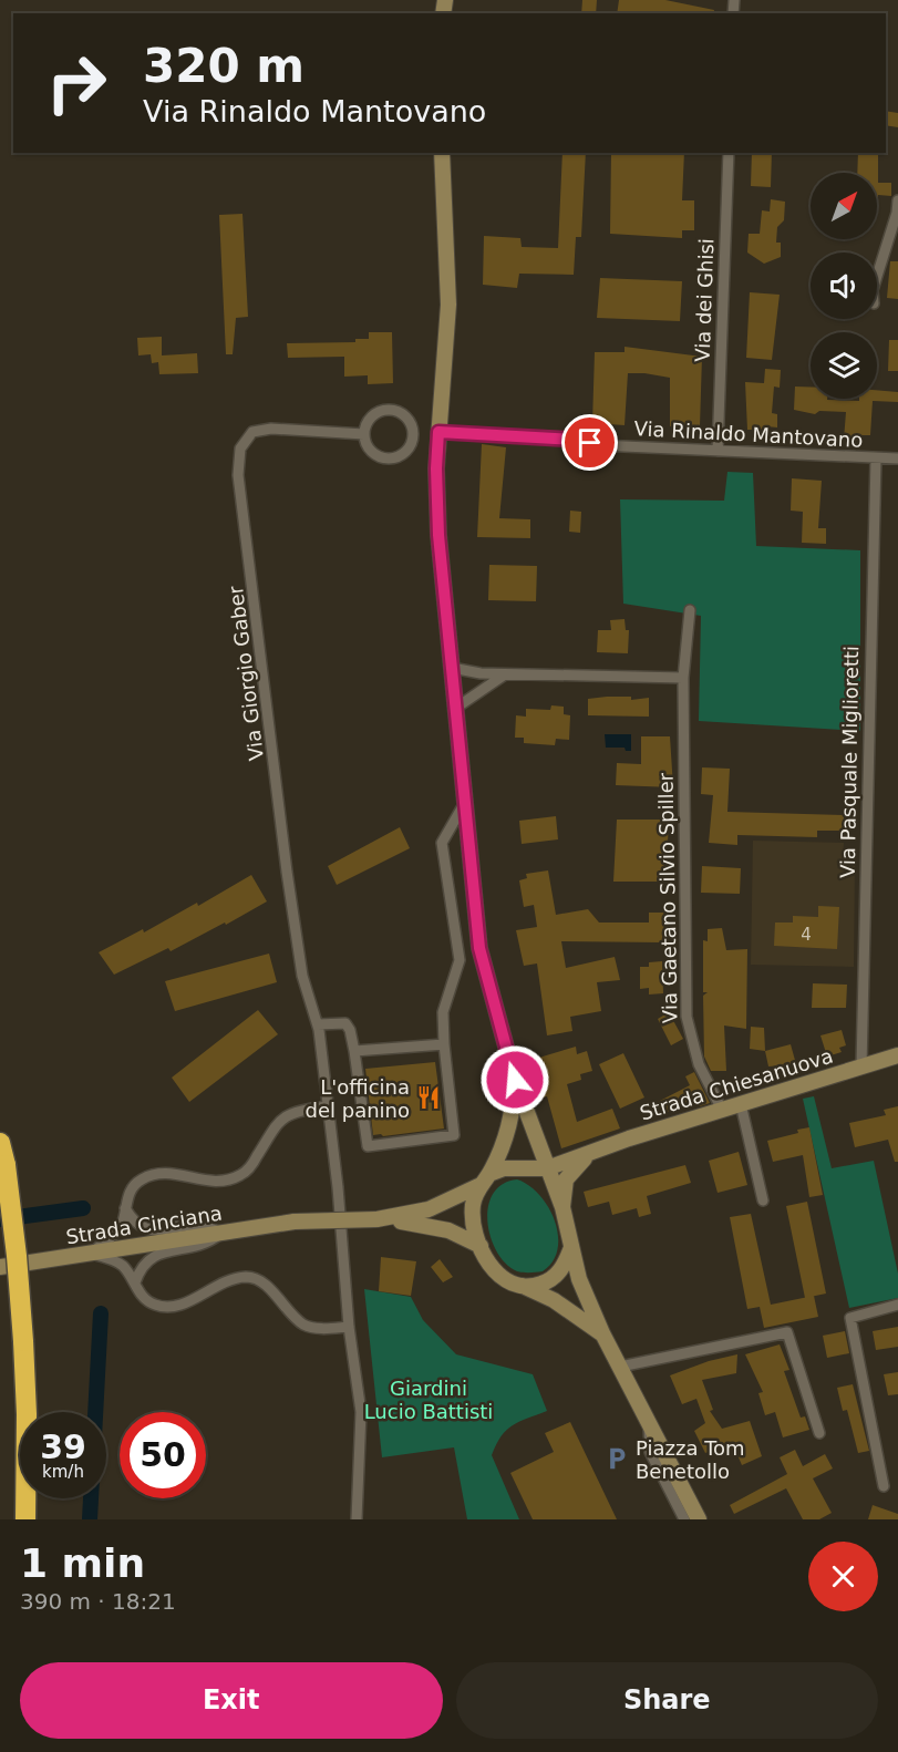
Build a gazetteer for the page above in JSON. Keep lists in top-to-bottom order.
{
  "streets": {
    "main road": ["Strada Chiesanuova", "Strada Cinciana"],
    "street": [
      "Via dei Ghisi",
      "Via Rinaldo Mantovano",
      "Via Giorgio Gaber",
      "Via Pasquale Miglioretti",
      "Via Gaetano Silvio Spiller"
    ]
  },
  "crossings": [
    ["Via dei Ghisi", "Via Rinaldo Mantovano"],
    ["Via Rinaldo Mantovano", "Via Pasquale Miglioretti"],
    ["Via Pasquale Miglioretti", "Strada Chiesanuova"],
    ["Via Gaetano Silvio Spiller", "Strada Chiesanuova"]
  ],
  "parks": ["Giardini Lucio Battisti"],
  "places": {
    "restaurant": ["L'officina del panino"],
    "parking": ["Piazza Tom Benetollo"]
  },
  "house_numbers": ["4"],
  "north": "top right",
  "page": {
    "turn": ["320 m", "Via Rinaldo Mantovano"],
    "speed": "39 km/h",
    "limit": "50",
    "heading": ["1 min", "390 m · 18:21"],
    "buttons": ["Exit", "Share"]
  }
}
